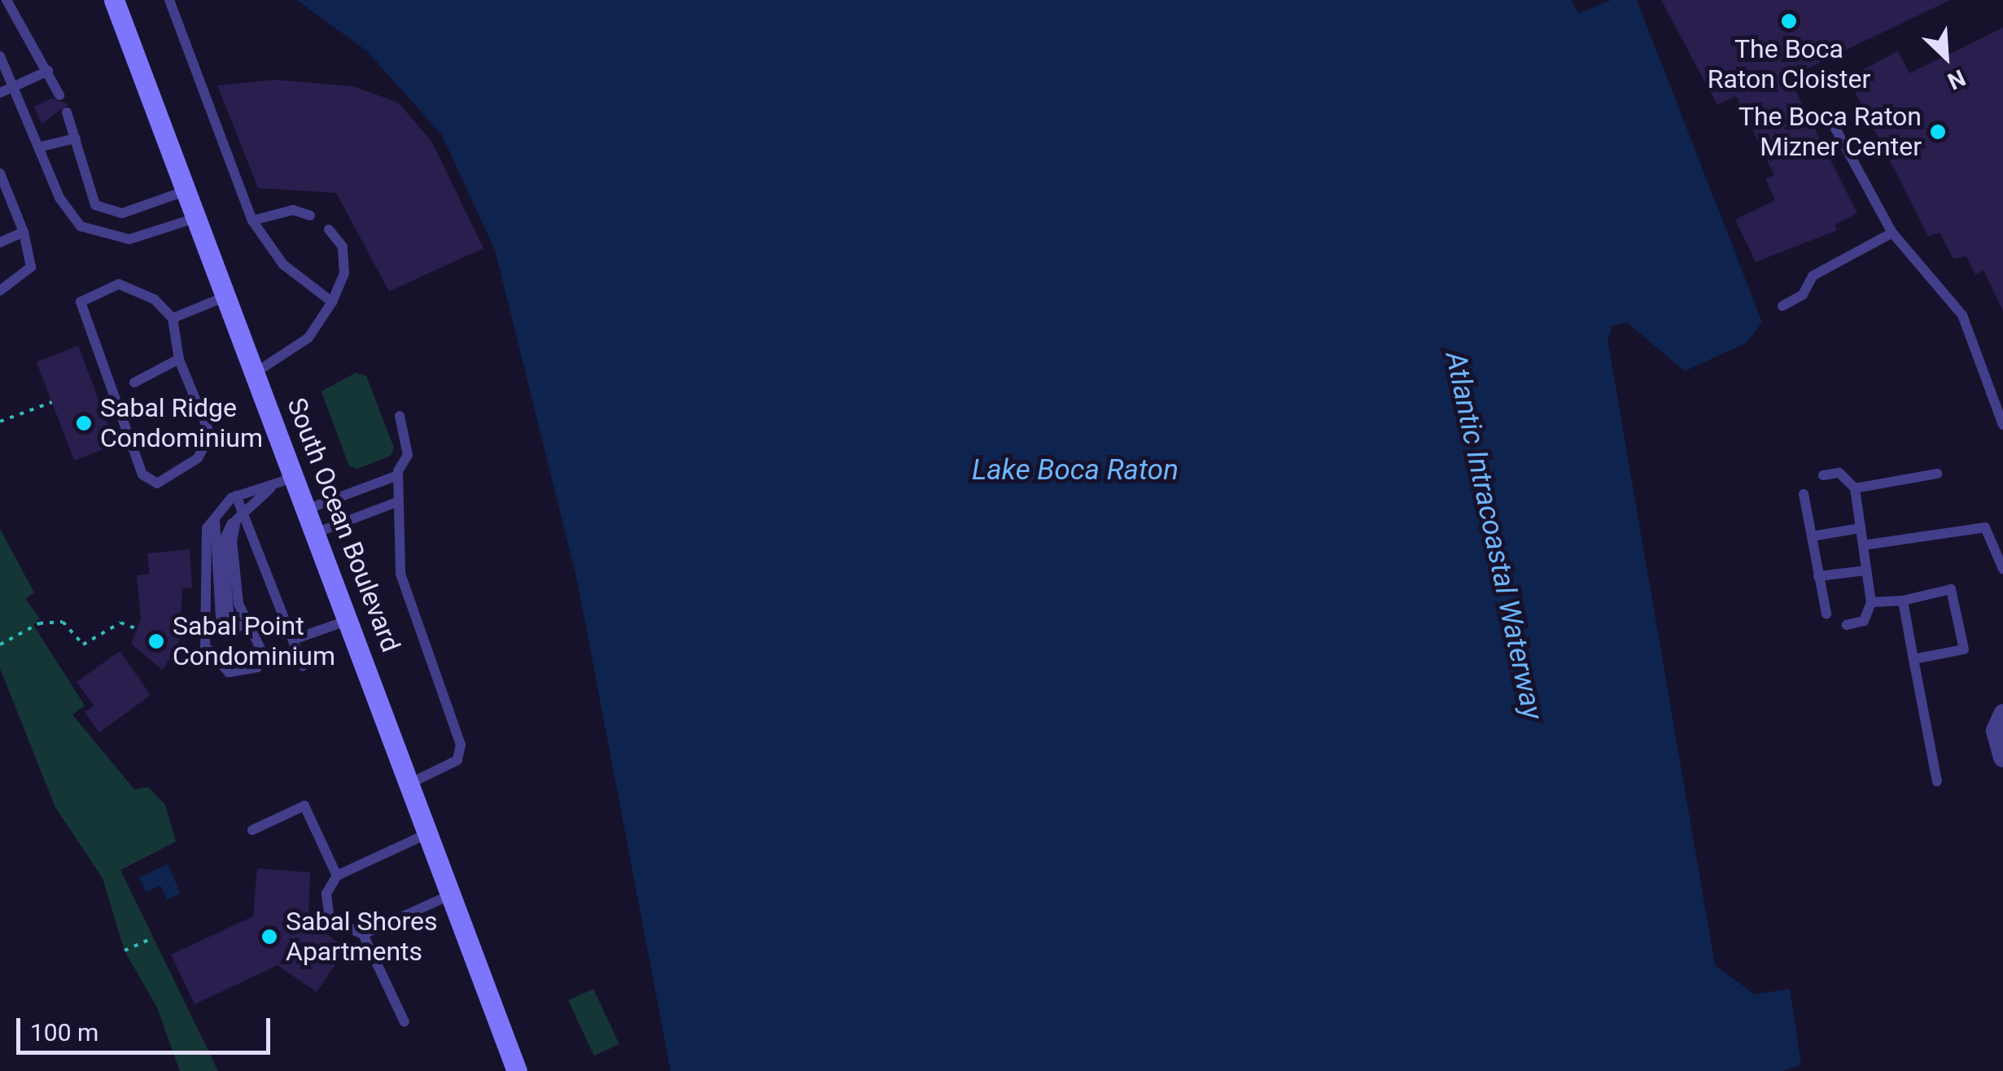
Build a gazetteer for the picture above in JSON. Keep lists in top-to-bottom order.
{
  "streets": {
    "main road": ["South Ocean Boulevard"]
  },
  "water": ["Lake Boca Raton", "Atlantic Intracoastal Waterway"],
  "places": [
    "The Boca Raton Cloister",
    "The Boca Raton Mizner Center",
    "Sabal Ridge Condominium",
    "Sabal Point Condominium",
    "Sabal Shores Apartments"
  ],
  "scale_bar": "100 m",
  "north": "bottom right"
}
